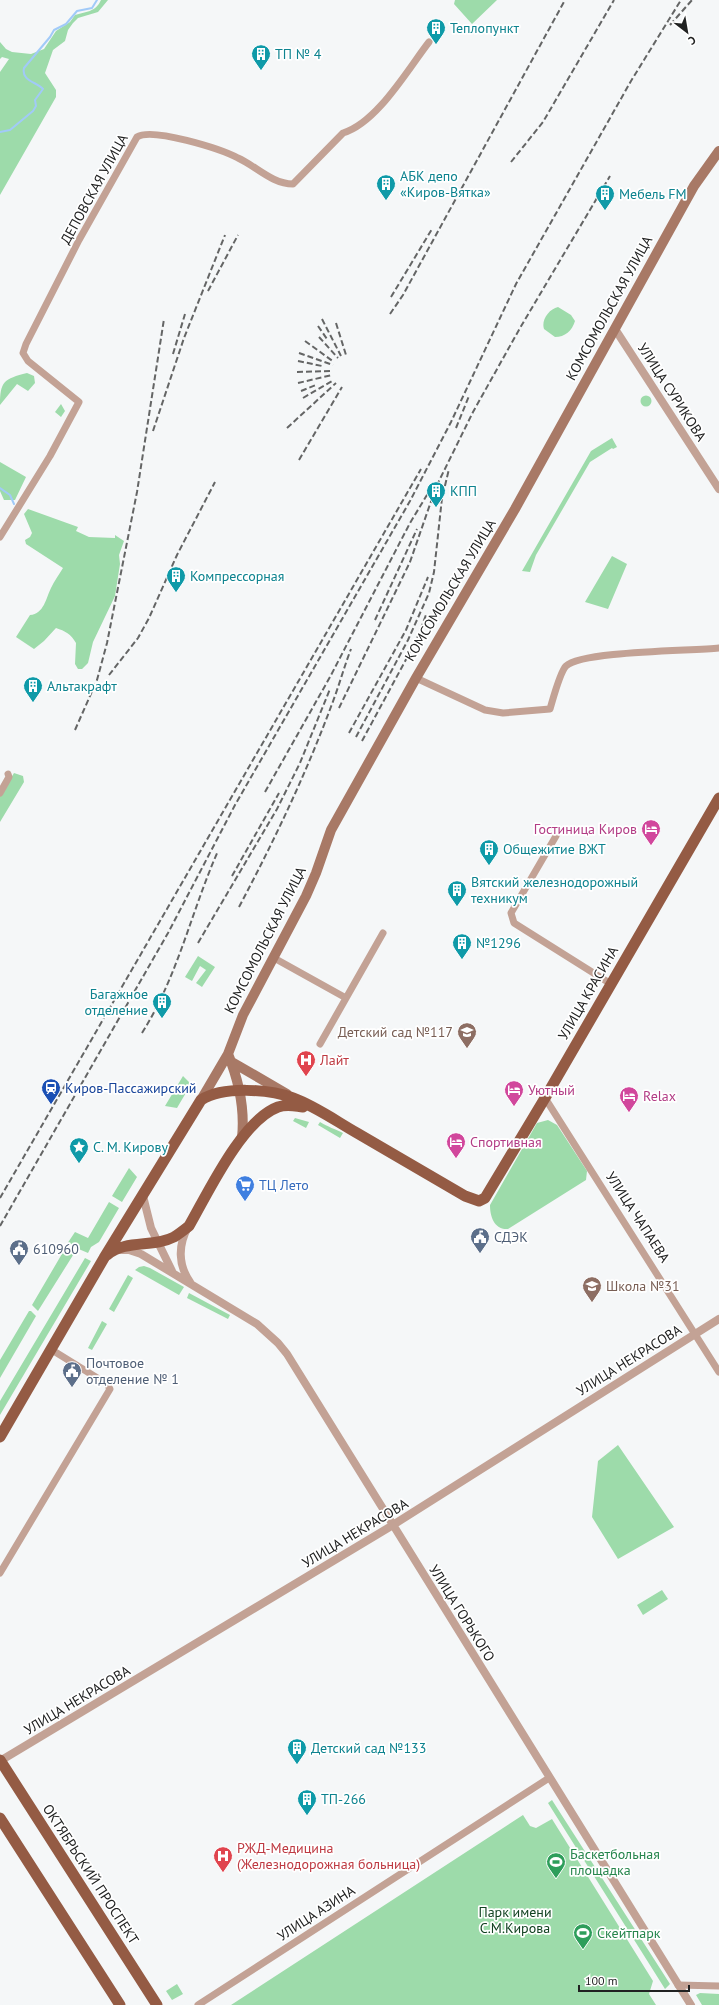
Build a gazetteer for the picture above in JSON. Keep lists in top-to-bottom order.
{
  "streets": {
    "main road": ["КОМСОМОЛЬСКАЯ УЛИЦА", "УЛИЦА КРАСИНА", "ОКТЯБРЬСКИЙ ПРОСПЕКТ"],
    "street": [
      "ДЕПОВСКАЯ УЛИЦА",
      "УЛИЦА СУРИКОВА",
      "УЛИЦА ЧАПАЕВА",
      "УЛИЦА НЕКРАСОВА",
      "УЛИЦА ГОРЬКОГО",
      "УЛИЦА АЗИНА"
    ]
  },
  "crossings": [
    ["КОМСОМОЛЬСКАЯ УЛИЦА", "УЛИЦА СУРИКОВА"],
    ["КОМСОМОЛЬСКАЯ УЛИЦА", "УЛИЦА ГОРЬКОГО"],
    ["УЛИЦА КРАСИНА", "УЛИЦА ЧАПАЕВА"],
    ["УЛИЦА ЧАПАЕВА", "УЛИЦА НЕКРАСОВА"],
    ["УЛИЦА НЕКРАСОВА", "УЛИЦА ГОРЬКОГО"],
    ["УЛИЦА НЕКРАСОВА", "ОКТЯБРЬСКИЙ ПРОСПЕКТ"],
    ["УЛИЦА ГОРЬКОГО", "УЛИЦА АЗИНА"]
  ],
  "parks": ["Парк имени С.М.Кирова"],
  "places": {
    "building": [
      "Теплопункт",
      "ТП № 4",
      "АБК депо «Киров-Вятка»",
      "Мебель FM",
      "КПП",
      "Компрессорная",
      "Альтакрафт",
      "Общежитие ВЖТ",
      "Вятский железнодорожный техникум",
      "№1296",
      "Багажное отделение",
      "Детский сад №133",
      "ТП-266"
    ],
    "hotel": [
      "Гостиница Киров",
      "Уютный",
      "Relax",
      "Спортивная"
    ],
    "school or university": ["Детский сад №117", "Школа №31"],
    "hospital": ["Лайт", "РЖД-Медицина (Железнодорожная больница)"],
    "station": ["Киров-Пассажирский"],
    "place": ["С. М. Кирову"],
    "supermarket": ["ТЦ Лето"],
    "public building": ["СДЭК", "610960", "Почтовое отделение № 1"],
    "sports": ["Баскетбольная площадка", "Скейтпарк"]
  },
  "scale_bar": "100 m",
  "north": "bottom right"
}
